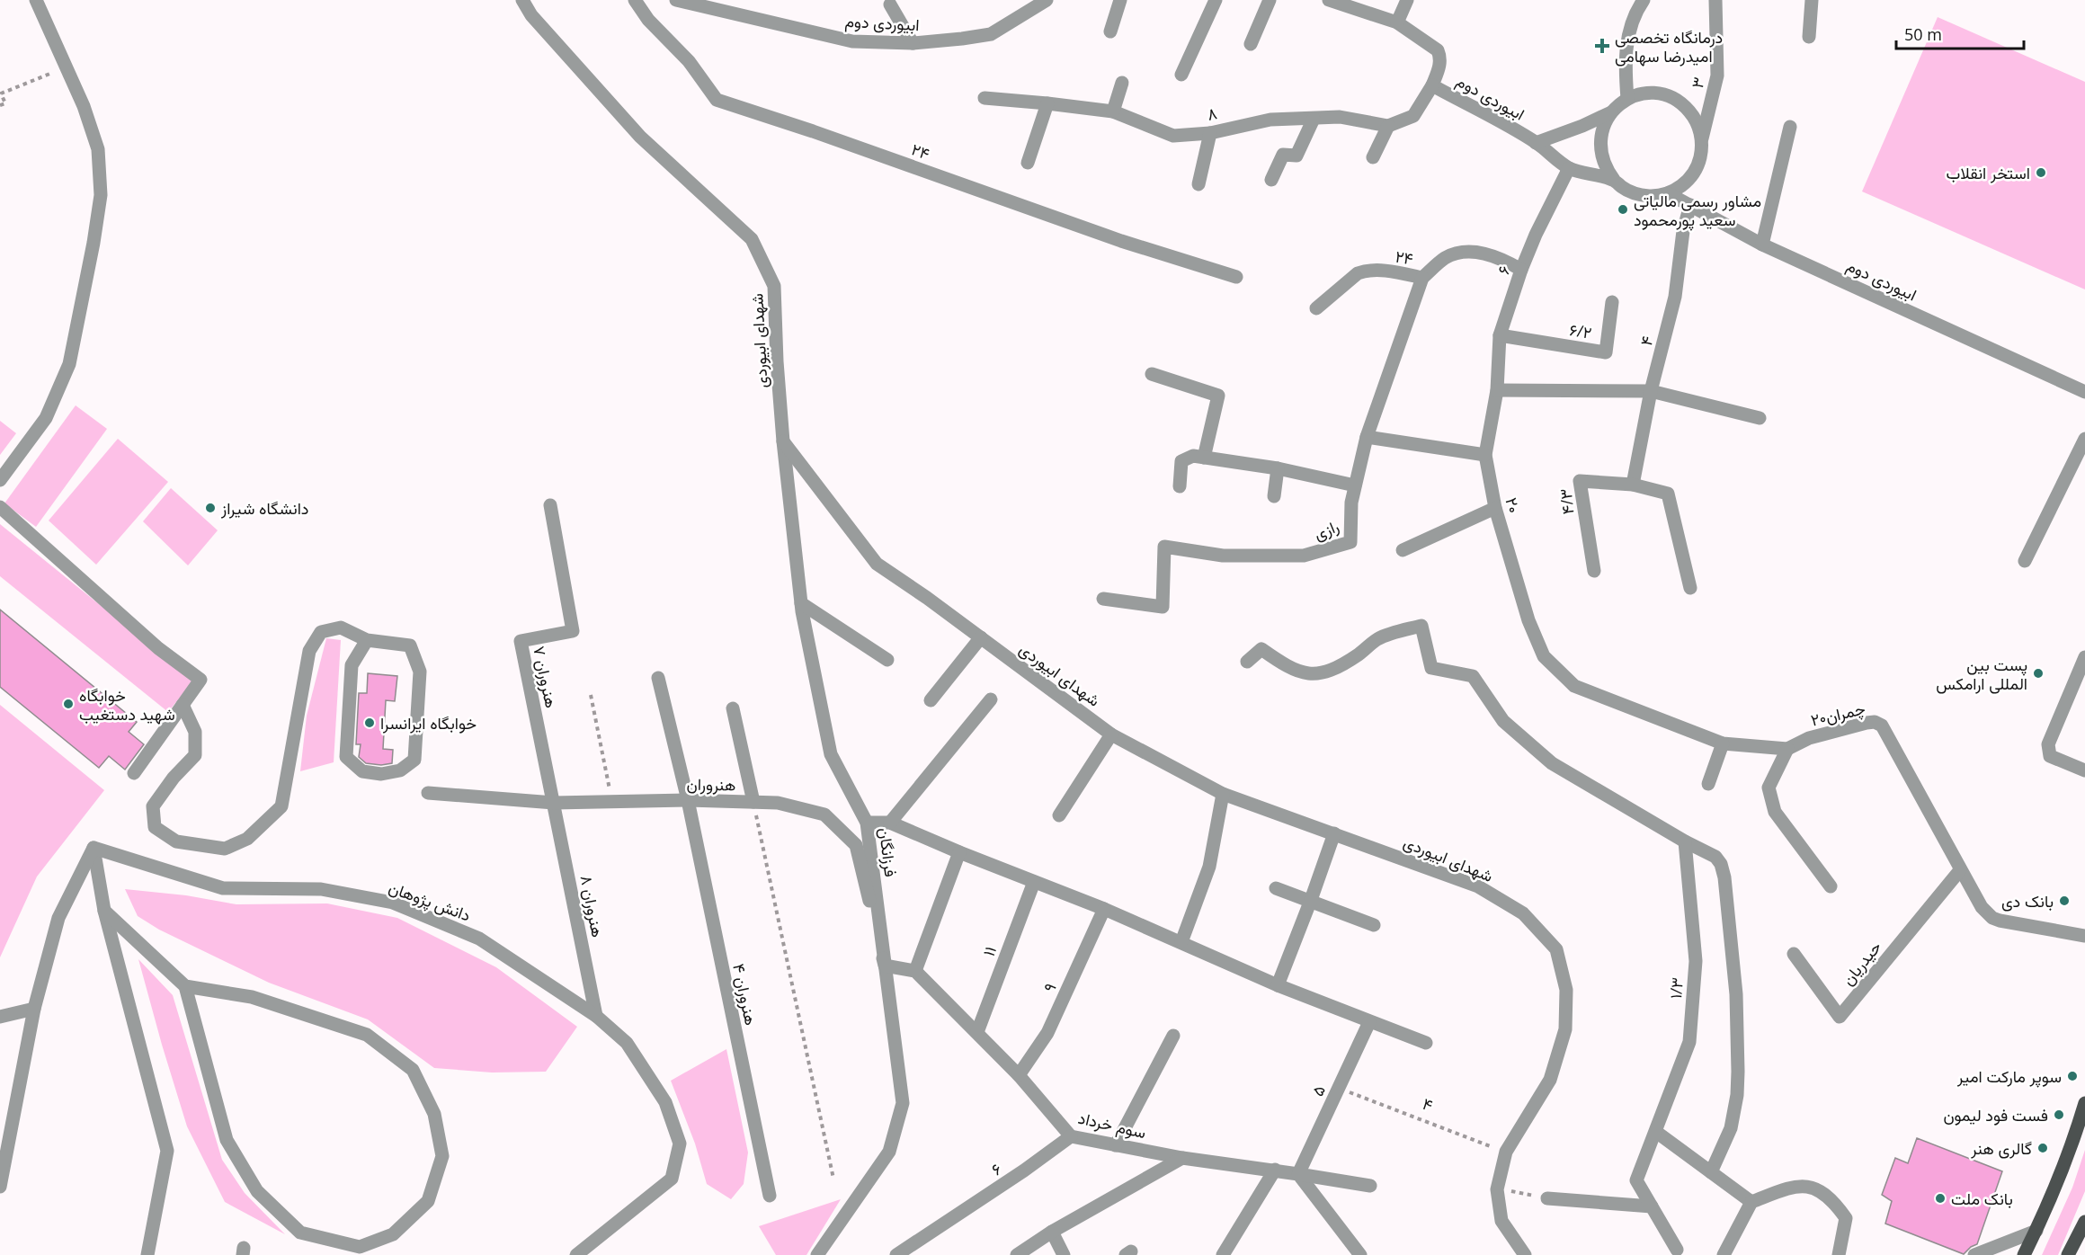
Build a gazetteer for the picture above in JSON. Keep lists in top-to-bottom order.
{
  "streets": {
    "street": [
      "ابیوردی دوم",
      "۳",
      "۸",
      "۲۴",
      "۶",
      "۶/۲",
      "شهدای ابیوردی",
      "۴",
      "۴/۳",
      "۲۰",
      "رازی",
      "هنروران ۷",
      "چمران۲۰",
      "هنروران",
      "فرزانگان",
      "دانش پژوهان",
      "هنروران ۸",
      "۱۱",
      "حیدریان",
      "۹",
      "۱/۳",
      "هنروران ۴",
      "۵",
      "سوم خرداد"
    ]
  },
  "crossings": [
    ["ابیوردی دوم", "۳"],
    ["ابیوردی دوم", "۶"],
    ["ابیوردی دوم", "۴"],
    ["۲۴", "۶"],
    ["۲۴", "رازی"],
    ["۶", "۶/۲"],
    ["۶", "۲۰"],
    ["۶", "سوم خرداد"],
    ["شهدای ابیوردی", "۴"],
    ["شهدای ابیوردی", "فرزانگان"],
    ["۴", "۴/۳"],
    ["۴", "۵"],
    ["هنروران ۷", "هنروران"],
    ["هنروران ۷", "هنروران ۸"],
    ["چمران۲۰", "حیدریان"],
    ["هنروران", "فرزانگان"],
    ["هنروران", "هنروران ۸"],
    ["هنروران", "هنروران ۴"],
    ["دانش پژوهان", "هنروران ۸"],
    ["۱۱", "سوم خرداد"],
    ["۹", "سوم خرداد"],
    ["۵", "سوم خرداد"]
  ],
  "places": {
    "health": ["درمانگاه تخصصی امیدرضا سهامی"],
    "other": [
      "استخر انقلاب",
      "مشاور رسمی مالیاتی سعید پورمحمود",
      "دانشگاه شیراز",
      "پست بین المللی ارامکس",
      "خوابگاه شهید دستغیب",
      "خوابگاه ایرانسرا",
      "بانک دی",
      "سوپر مارکت امیر",
      "فست فود لیمون",
      "گالری هنر",
      "بانک ملت"
    ]
  },
  "scale_bar": "50 m"
}
